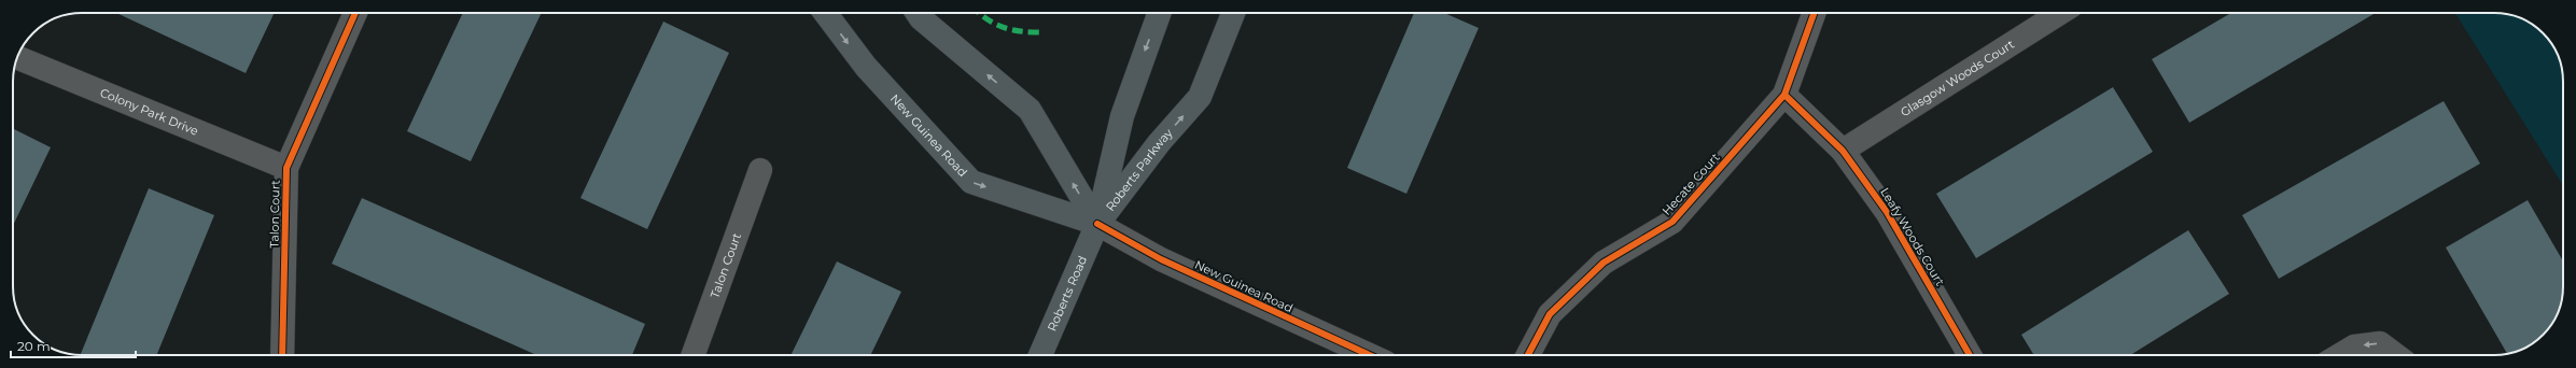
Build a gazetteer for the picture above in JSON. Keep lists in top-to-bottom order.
{
  "streets": {
    "main road": ["New Guinea Road", "Roberts Parkway", "Roberts Road"],
    "street": [
      "Glasgow Woods Court",
      "Colony Park Drive",
      "Hecate Court",
      "Talon Court",
      "Leafy Woods Court"
    ]
  },
  "crossings": [
    ["Glasgow Woods Court", "Leafy Woods Court"],
    ["Colony Park Drive", "Talon Court"],
    ["New Guinea Road", "Roberts Parkway"],
    ["New Guinea Road", "Roberts Road"],
    ["Roberts Parkway", "Roberts Road"],
    ["Hecate Court", "Leafy Woods Court"]
  ],
  "scale_bar": "20 m"
}
